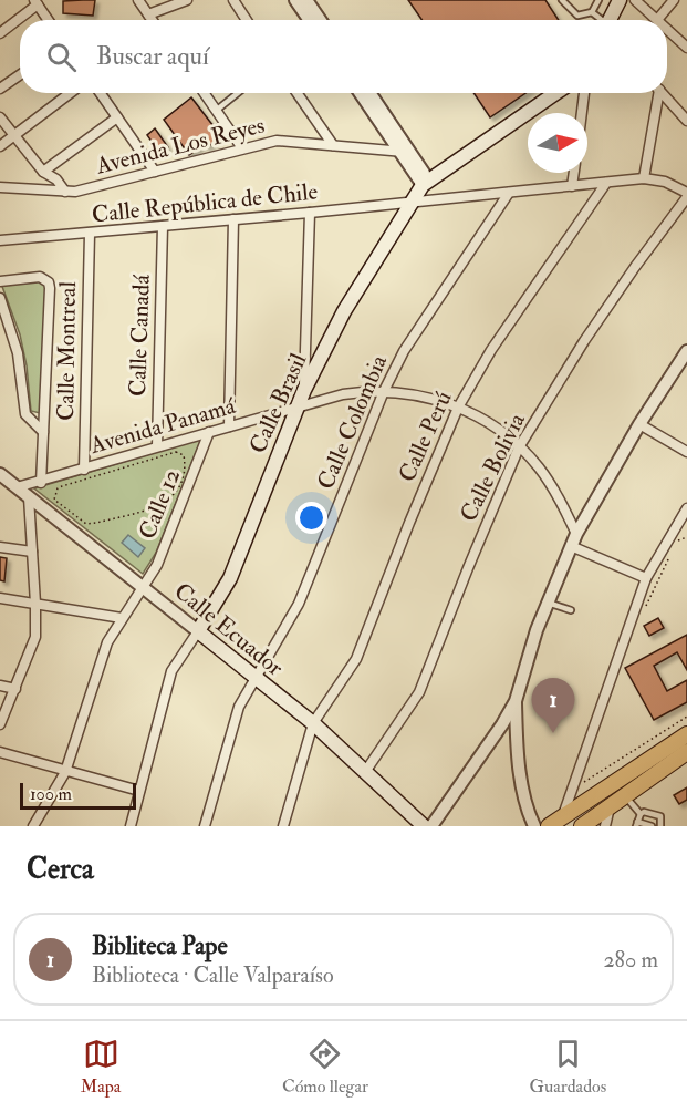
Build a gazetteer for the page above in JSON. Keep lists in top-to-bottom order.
{
  "streets": {
    "main road": ["Calle Brasil", "Calle Ecuador"],
    "street": [
      "Avenida Los Reyes",
      "Calle República de Chile",
      "Calle Canadá",
      "Calle Montreal",
      "Calle Colombia",
      "Avenida Panamá",
      "Calle Perú",
      "Calle Bolivia",
      "Calle 12"
    ]
  },
  "crossings": [
    ["Calle República de Chile", "Calle Canadá"],
    ["Calle República de Chile", "Calle Montreal"],
    ["Calle República de Chile", "Calle Brasil"],
    ["Calle República de Chile", "Calle Colombia"],
    ["Calle República de Chile", "Calle Perú"],
    ["Calle Canadá", "Avenida Panamá"],
    ["Calle Montreal", "Avenida Panamá"],
    ["Calle Brasil", "Avenida Panamá"],
    ["Calle Brasil", "Calle Ecuador"],
    ["Calle Colombia", "Avenida Panamá"],
    ["Calle Colombia", "Calle Ecuador"],
    ["Avenida Panamá", "Calle Perú"],
    ["Avenida Panamá", "Calle Bolivia"],
    ["Avenida Panamá", "Calle 12"],
    ["Avenida Panamá", "Calle Ecuador"],
    ["Calle Perú", "Calle Ecuador"],
    ["Calle Bolivia", "Calle Ecuador"],
    ["Calle 12", "Calle Ecuador"]
  ],
  "scale_bar": "100 m",
  "north": "right",
  "page": {
    "search": "Buscar aquí",
    "pins": "1",
    "scale": "100 m",
    "heading": "Cerca",
    "list": [
      {
        "mark": "1",
        "name": "Bibliteca Pape",
        "note": "Biblioteca · Calle Valparaíso",
        "value": "280 m"
      }
    ],
    "nav": ["Mapa", "Cómo llegar", "Guardados"]
  }
}
